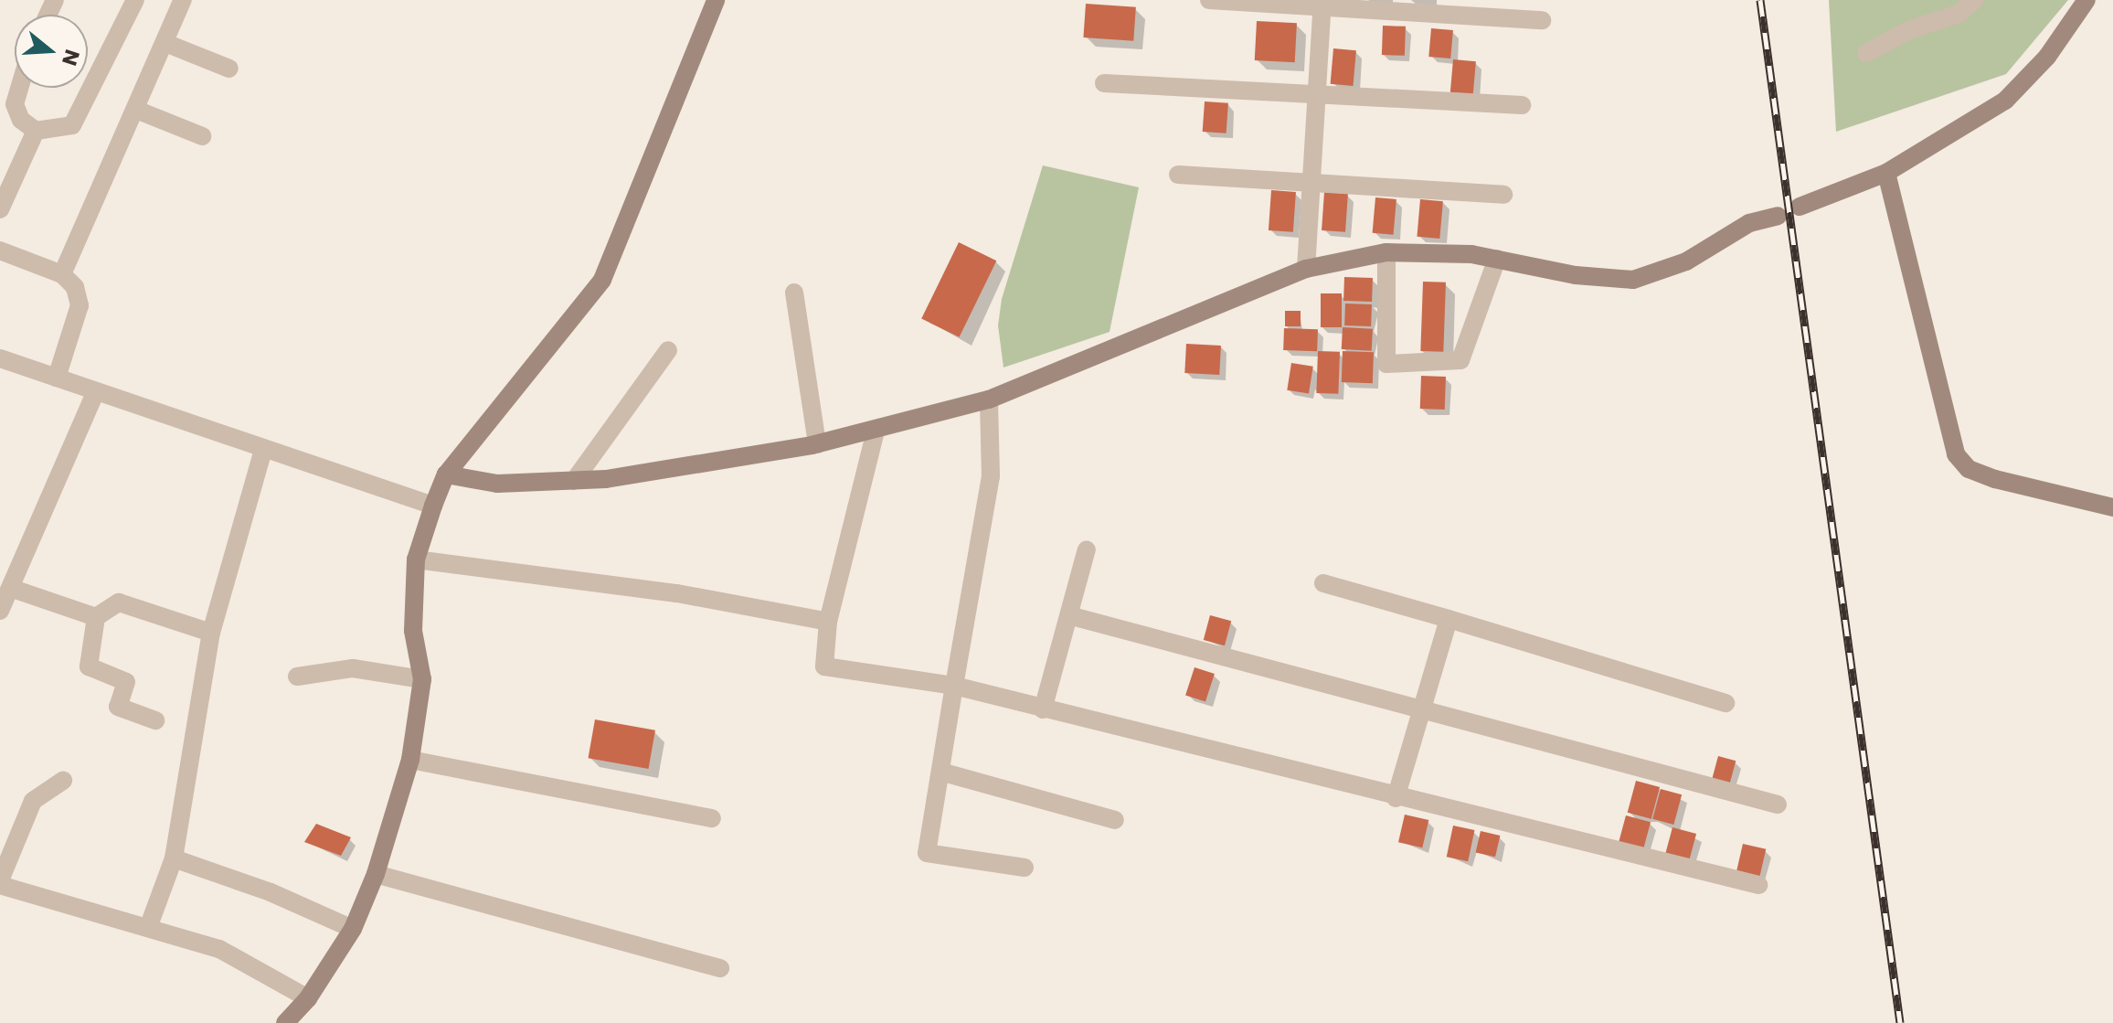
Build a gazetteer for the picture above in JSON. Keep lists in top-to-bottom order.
{
  "north": "right"
}
